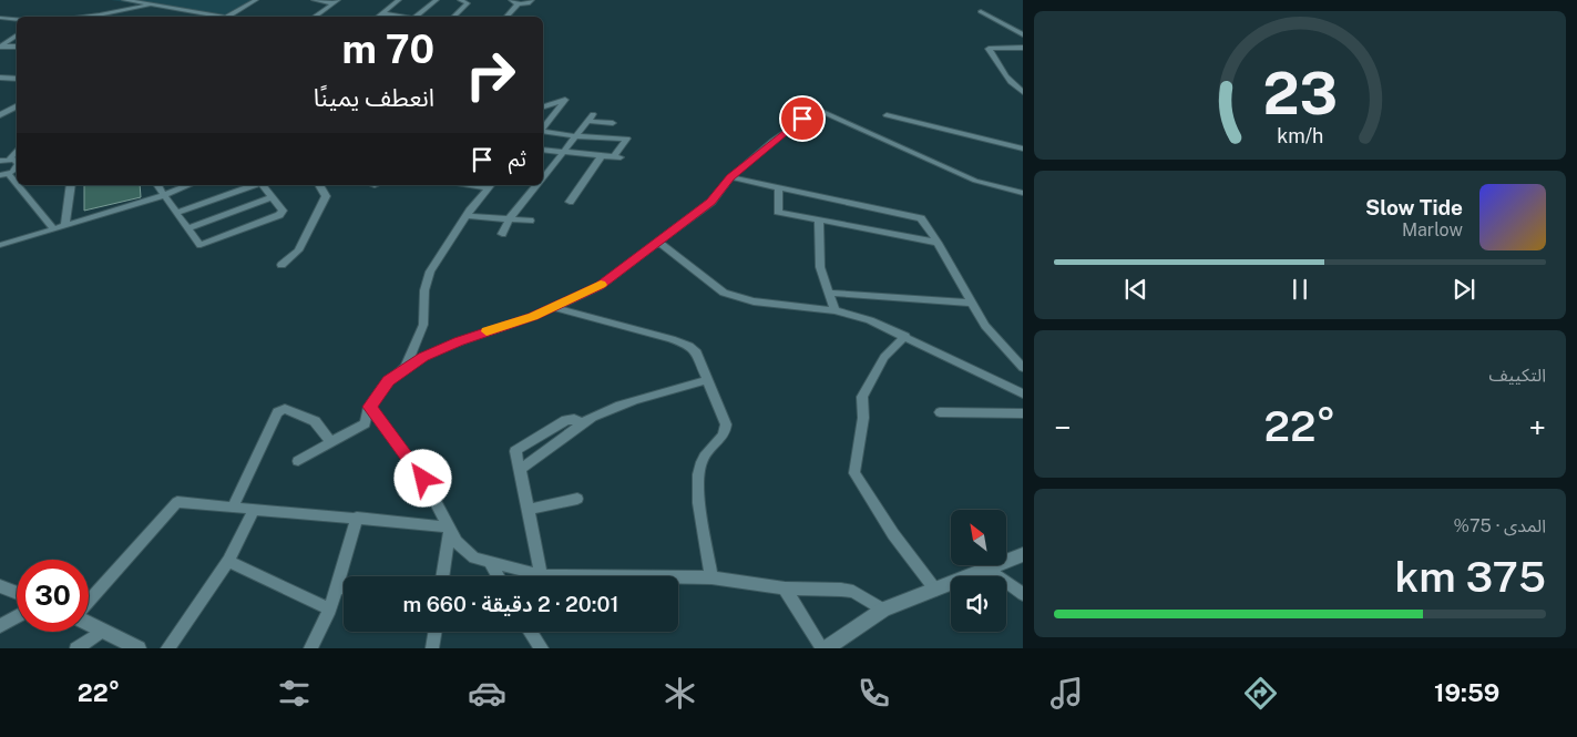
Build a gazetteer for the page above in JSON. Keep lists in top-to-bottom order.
{
  "north": "top left",
  "page": {
    "turn": ["70 m", "انعطف يمينًا"],
    "then": "ثم",
    "song": ["Slow Tide", "Marlow"],
    "tile": [
      "التكييف",
      ["المدى · 75%", "375 km"]
    ],
    "heat": ["−", "22°", "+"],
    "limit": "30",
    "trip": "20:01 · 2 دقيقة · 660 m",
    "tabs": ["19:59", "22°"],
    "gauge": ["23", "km/h"]
  }
}
